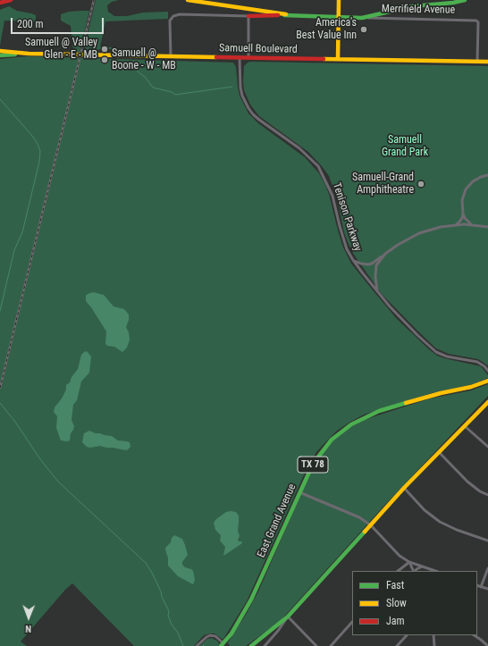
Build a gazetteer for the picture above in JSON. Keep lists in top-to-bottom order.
{
  "streets": {
    "main road": [
      "Merrifield Avenue",
      "Samuell Boulevard",
      "TX 78",
      "East Grand Avenue"
    ],
    "street": ["Tenison Parkway"]
  },
  "crossings": [
    ["Merrifield Avenue", "Samuell Boulevard"],
    ["Samuell Boulevard", "Tenison Parkway"]
  ],
  "parks": ["Samuell Grand Park"],
  "places": [
    "America's Best Value Inn",
    "Samuell @ Valley Glen - E - MB",
    "Samuell @ Boone - W - MB",
    "Samuell-Grand Amphitheatre"
  ],
  "legend": ["Fast", "Slow", "Jam"],
  "scale_bar": "200 m",
  "north": "bottom"
}
